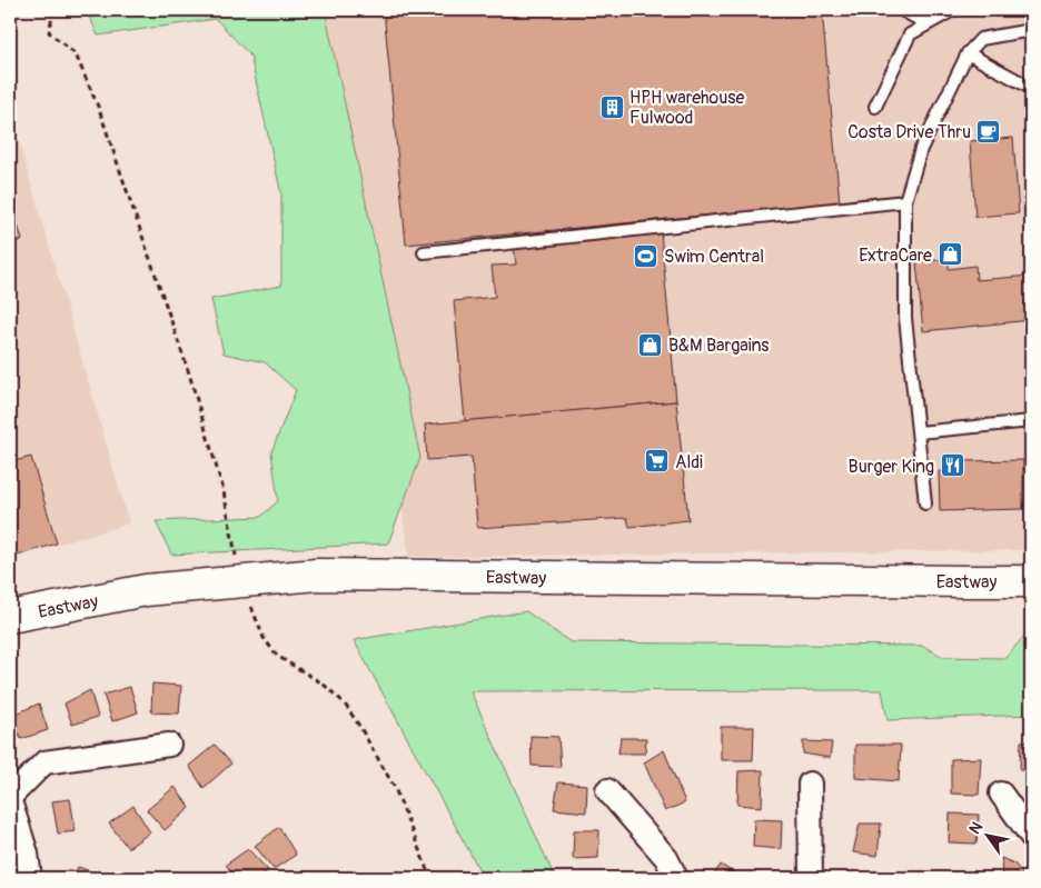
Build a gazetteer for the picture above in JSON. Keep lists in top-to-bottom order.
{
  "streets": {
    "main road": ["Eastway"]
  },
  "places": {
    "building": ["HPH warehouse Fulwood"],
    "cafe": ["Costa Drive Thru"],
    "shop": ["ExtraCare", "B&M Bargains"],
    "sports": ["Swim Central"],
    "supermarket": ["Aldi"],
    "restaurant": ["Burger King"]
  },
  "north": "top left"
}
